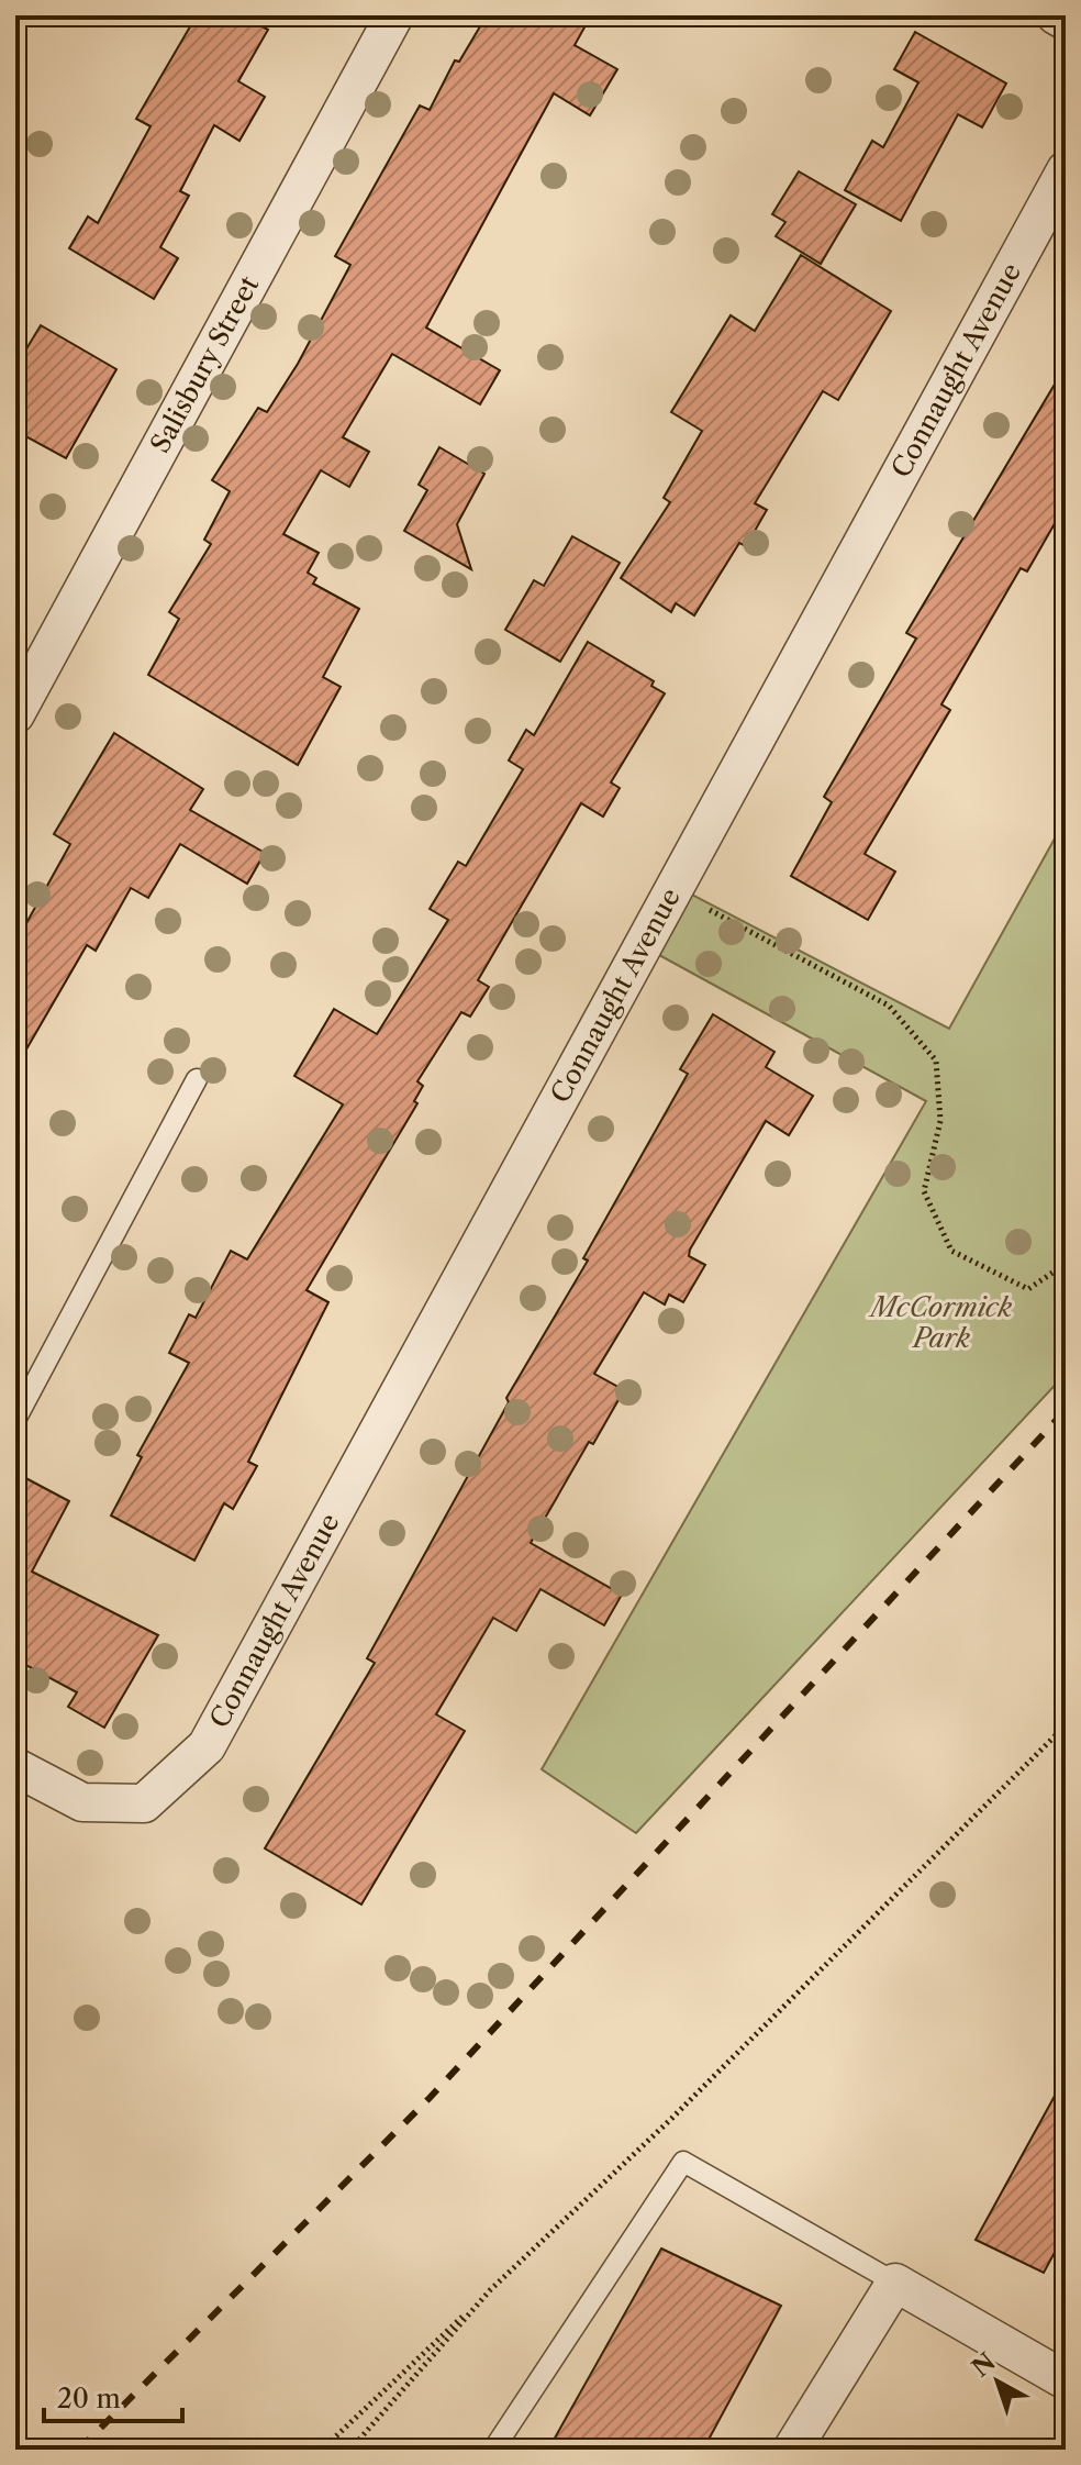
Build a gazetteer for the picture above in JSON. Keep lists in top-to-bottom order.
{
  "streets": {
    "street": ["Salisbury Street", "Connaught Avenue"]
  },
  "parks": ["McCormick Park"],
  "scale_bar": "20 m",
  "north": "top left"
}
